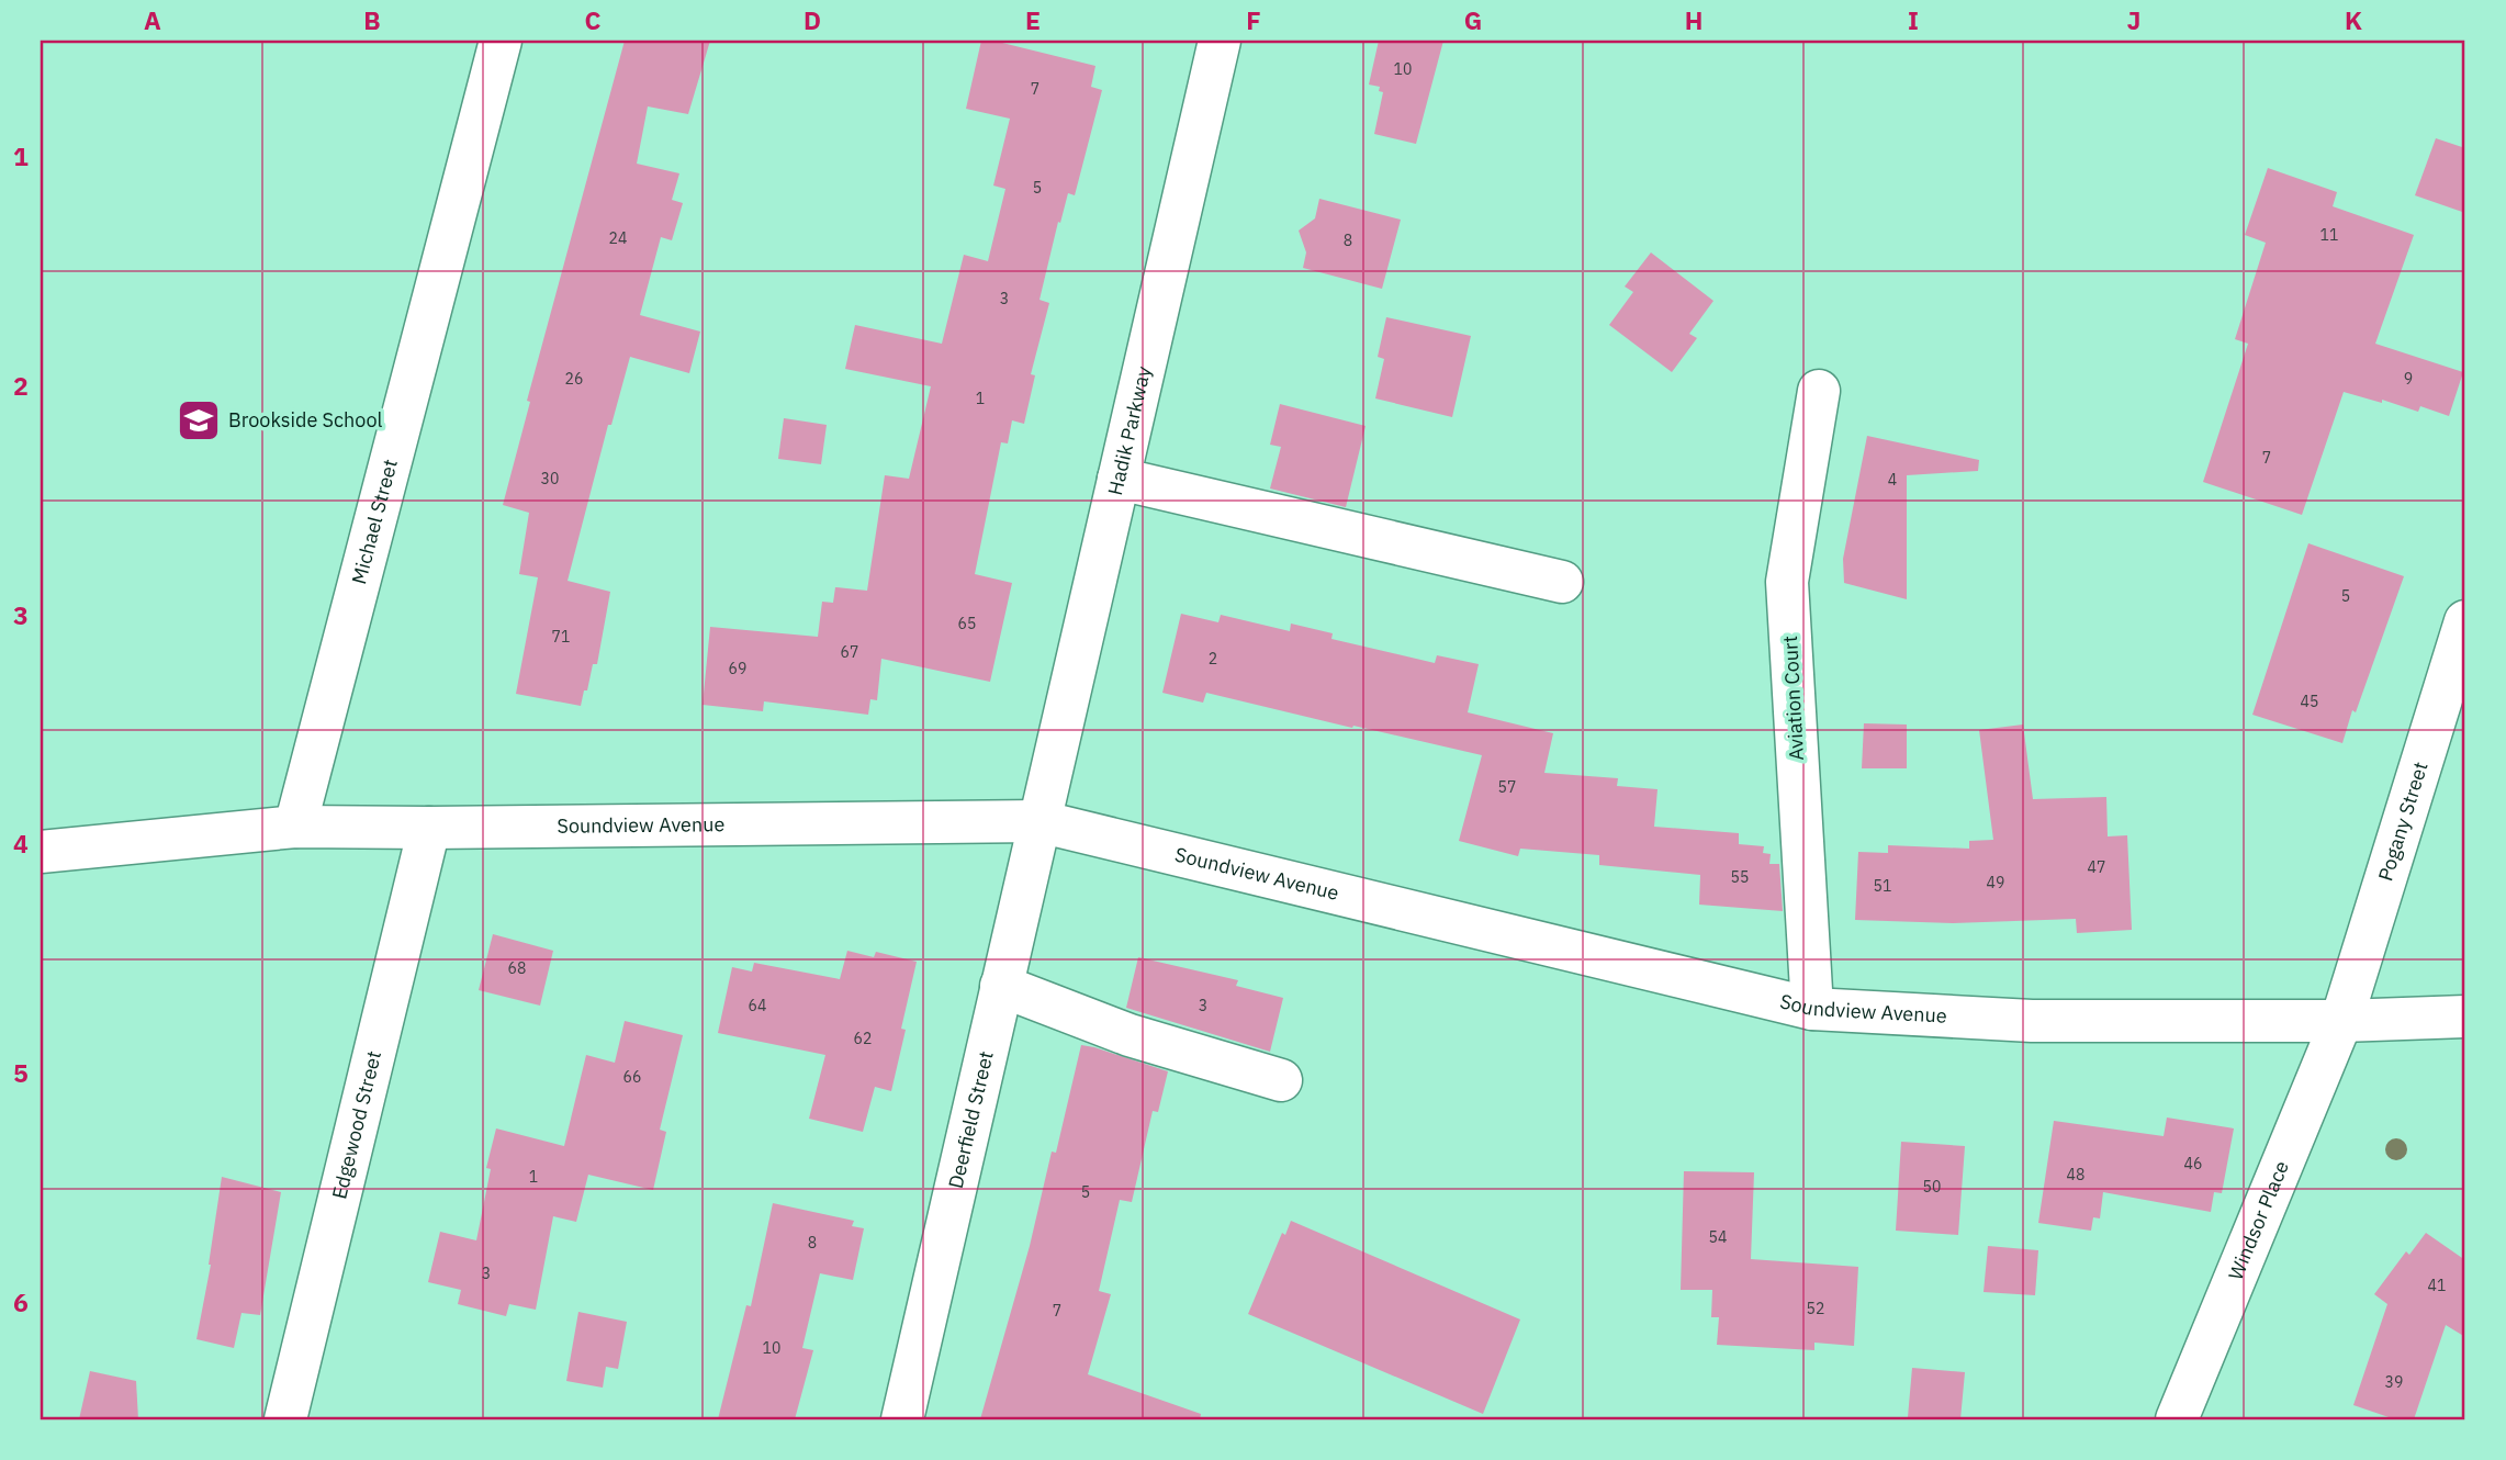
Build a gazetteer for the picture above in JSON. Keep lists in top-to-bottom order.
{
  "streets": {
    "street": [
      "Hadik Parkway",
      "Michael Street",
      "Aviation Court",
      "Pogany Street",
      "Soundview Avenue",
      "Deerfield Street",
      "Edgewood Street",
      "Windsor Place"
    ]
  },
  "crossings": [
    ["Hadik Parkway", "Soundview Avenue"],
    ["Hadik Parkway", "Deerfield Street"],
    ["Michael Street", "Soundview Avenue"],
    ["Aviation Court", "Soundview Avenue"],
    ["Pogany Street", "Soundview Avenue"],
    ["Pogany Street", "Windsor Place"],
    ["Soundview Avenue", "Deerfield Street"],
    ["Soundview Avenue", "Edgewood Street"],
    ["Soundview Avenue", "Windsor Place"]
  ],
  "places": {
    "school or university": ["Brookside School"]
  },
  "house_numbers": [
    "10",
    "7",
    "5",
    "11",
    "24",
    "8",
    "3",
    "26",
    "9",
    "1",
    "7",
    "30",
    "4",
    "5",
    "65",
    "71",
    "67",
    "2",
    "69",
    "45",
    "57",
    "47",
    "55",
    "49",
    "51",
    "68",
    "64",
    "3",
    "62",
    "66",
    "46",
    "48",
    "1",
    "50",
    "5",
    "54",
    "8",
    "3",
    "41",
    "52",
    "7",
    "10",
    "39"
  ],
  "grid": {
    "columns": [
      "A",
      "B",
      "C",
      "D",
      "E",
      "F",
      "G",
      "H",
      "I",
      "J",
      "K"
    ],
    "rows": [
      "1",
      "2",
      "3",
      "4",
      "5",
      "6"
    ]
  }
}
